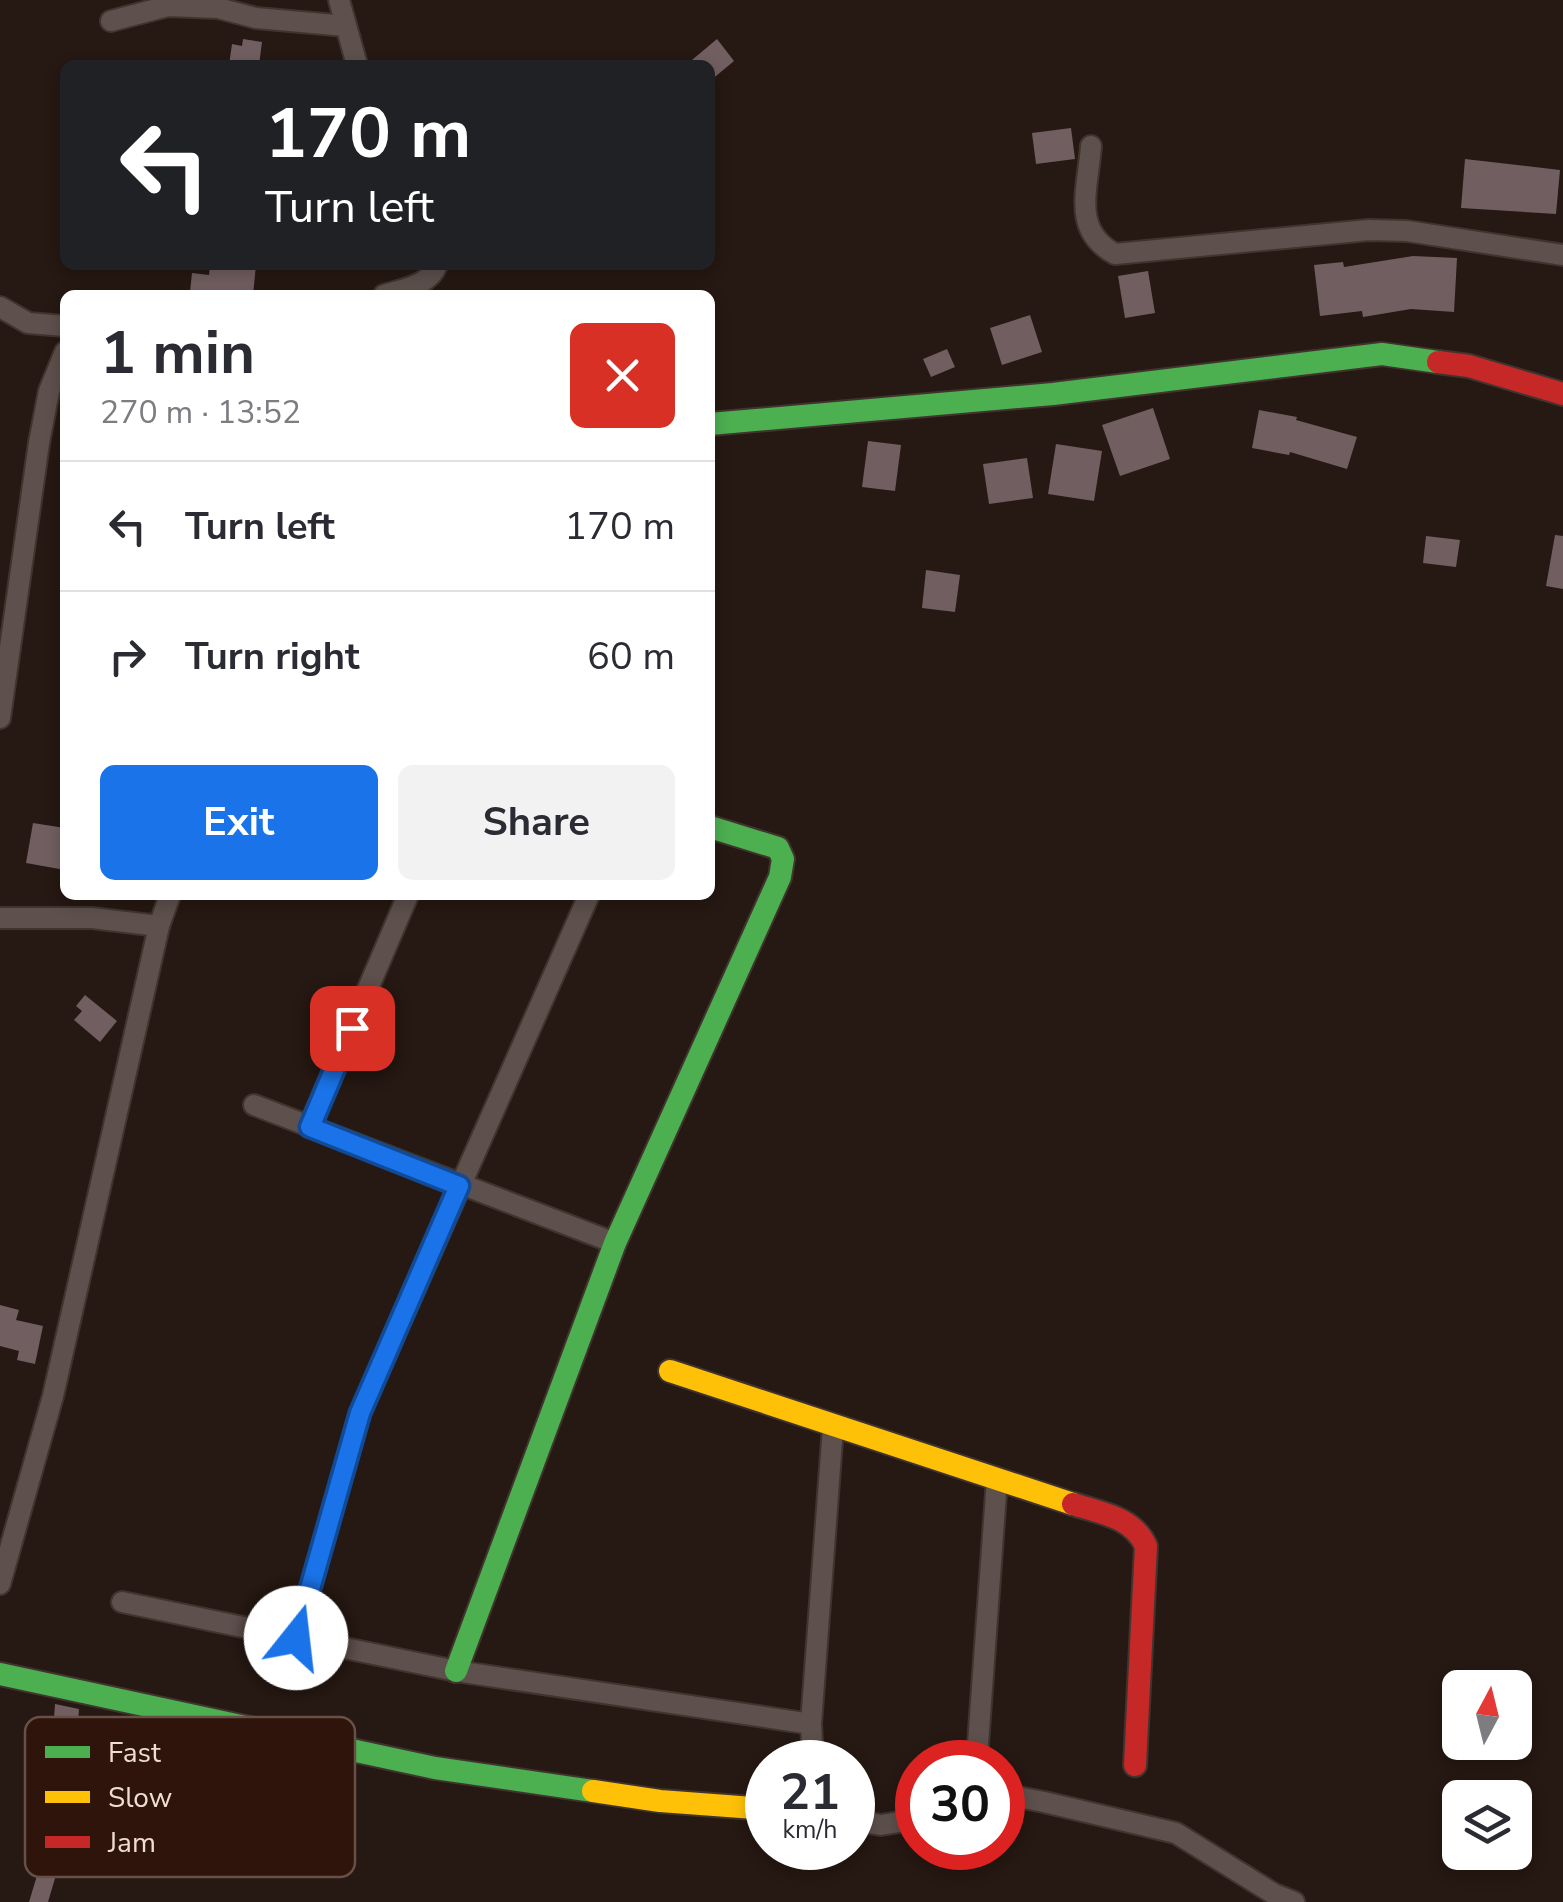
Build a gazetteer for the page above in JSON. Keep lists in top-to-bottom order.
{
  "legend": ["Fast", "Slow", "Jam"],
  "north": "top",
  "page": {
    "turn": ["170 m", "Turn left"],
    "heading": ["1 min", "270 m · 13:52"],
    "list": [
      {
        "name": "Turn left",
        "value": "170 m"
      },
      {
        "name": "Turn right",
        "value": "60 m"
      }
    ],
    "buttons": ["Exit", "Share"],
    "speed": "21 km/h",
    "limit": "30"
  }
}
